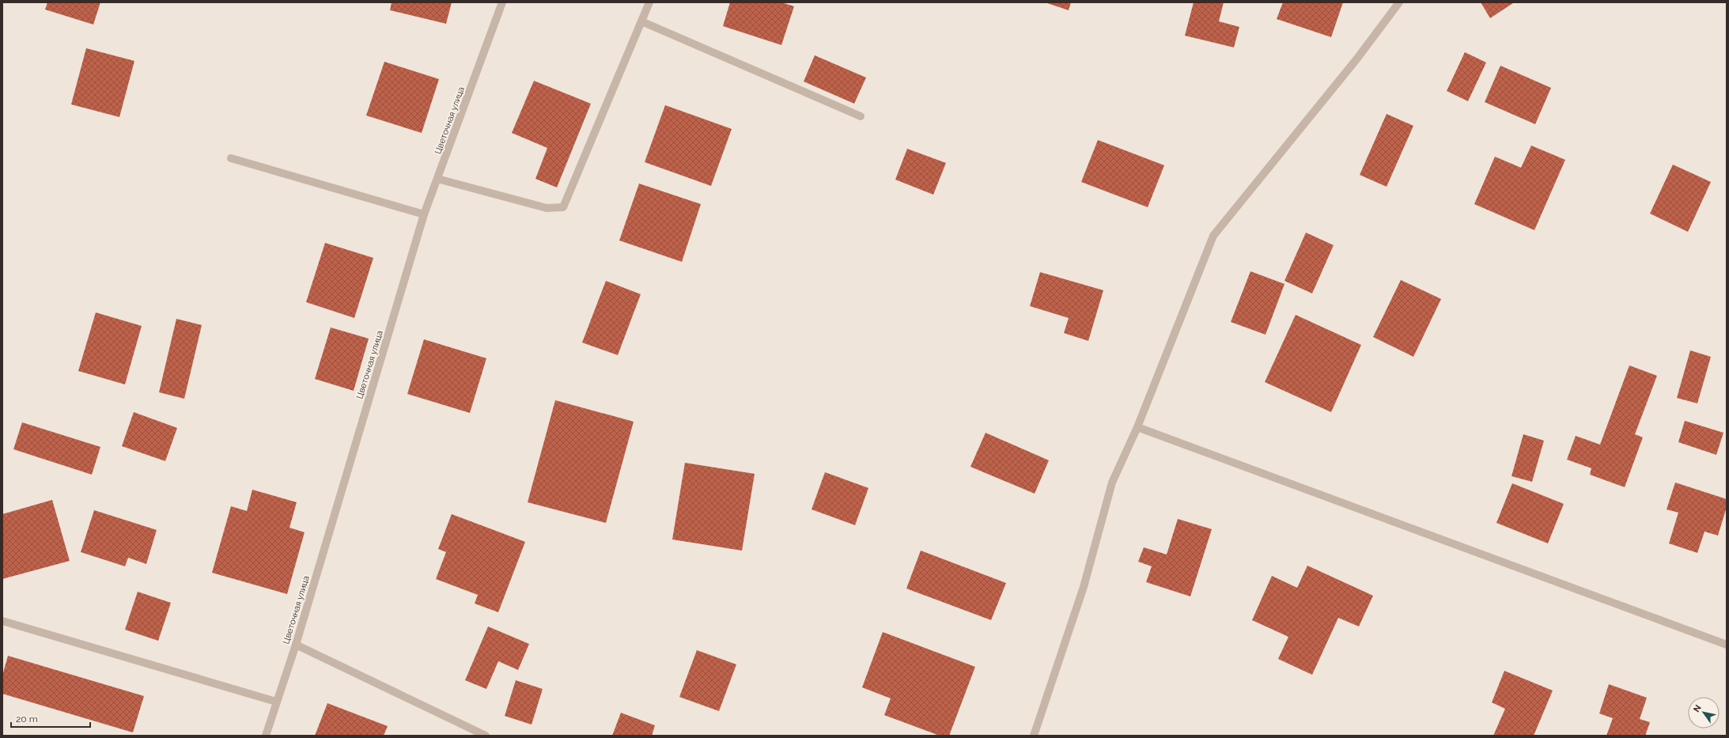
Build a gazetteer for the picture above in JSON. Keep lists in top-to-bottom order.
{
  "streets": {
    "lane": ["Цветочная улица"]
  },
  "scale_bar": "20 m",
  "north": "top left"
}
